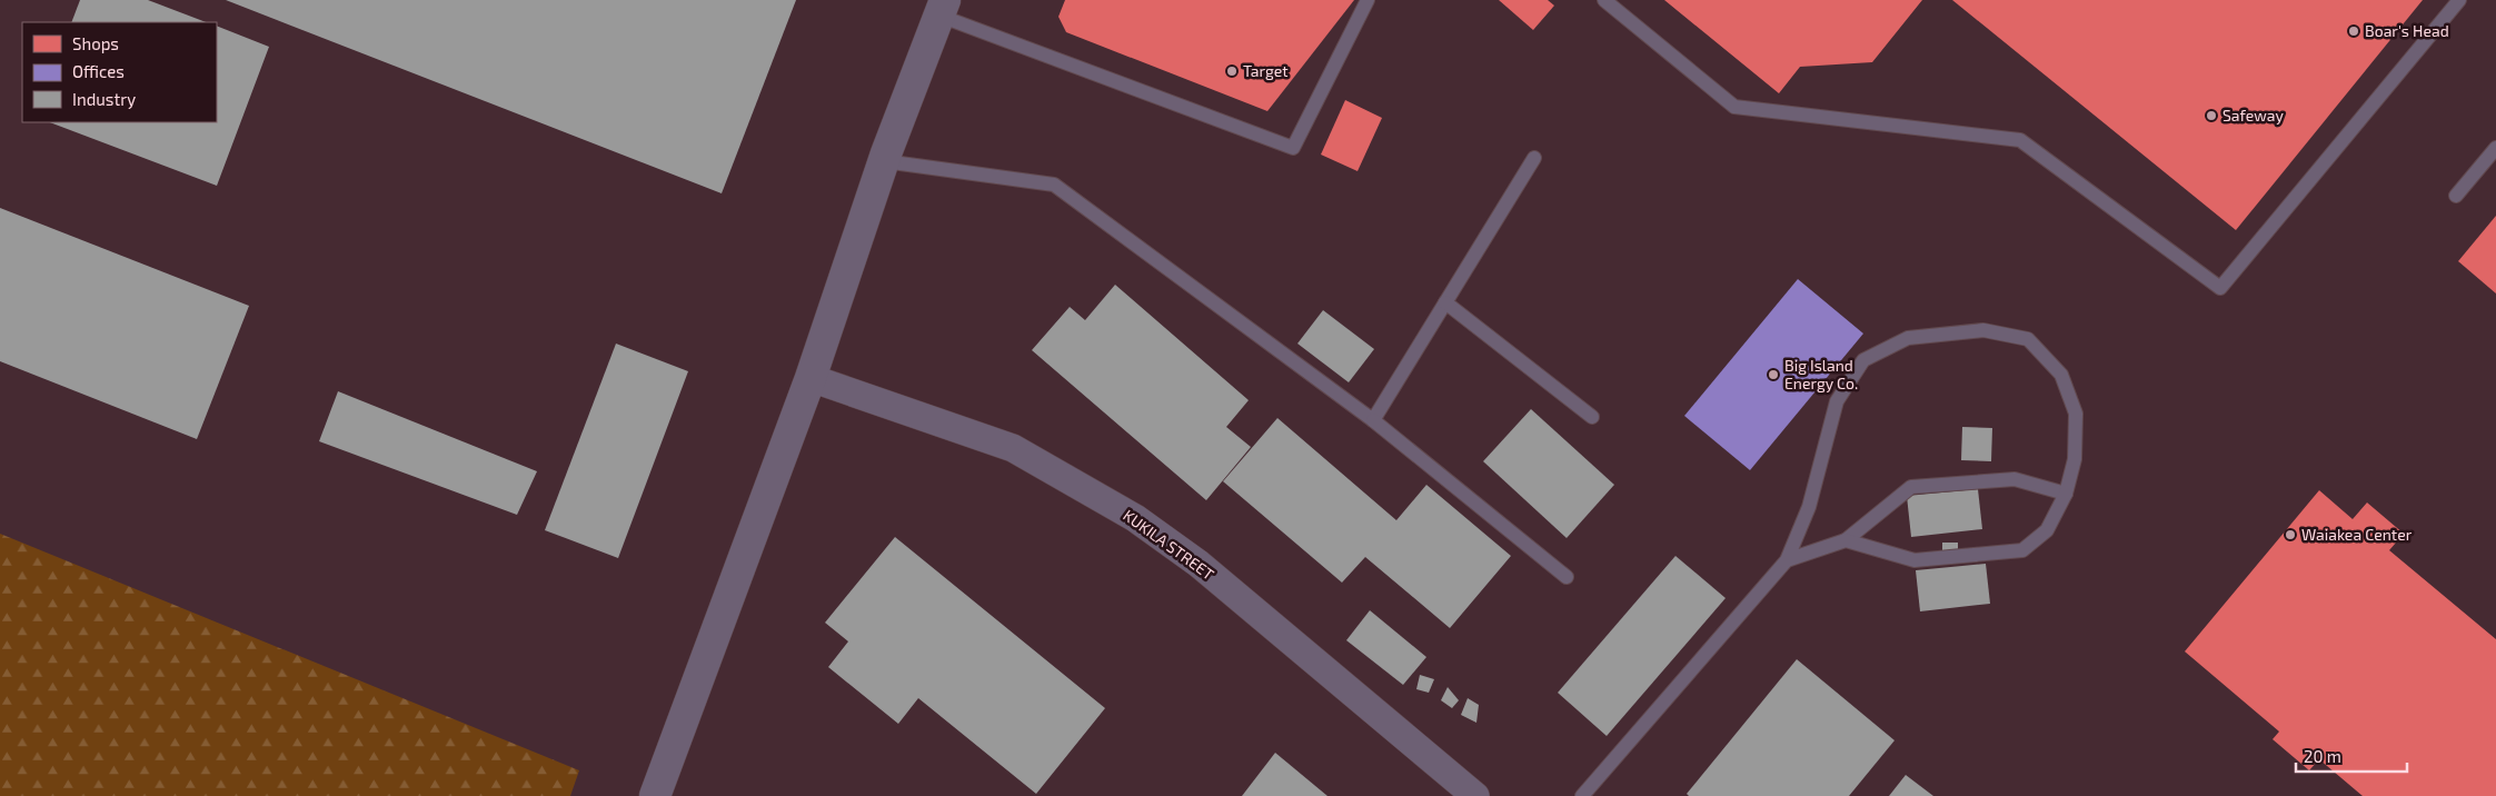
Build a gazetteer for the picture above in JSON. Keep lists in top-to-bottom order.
{
  "streets": {
    "street": ["KUKILA STREET"]
  },
  "places": [
    "Boar's Head",
    "Target",
    "Safeway",
    "Big Island Energy Co.",
    "Waiakea Center"
  ],
  "legend": ["Shops", "Offices", "Industry"],
  "scale_bar": "20 m"
}
